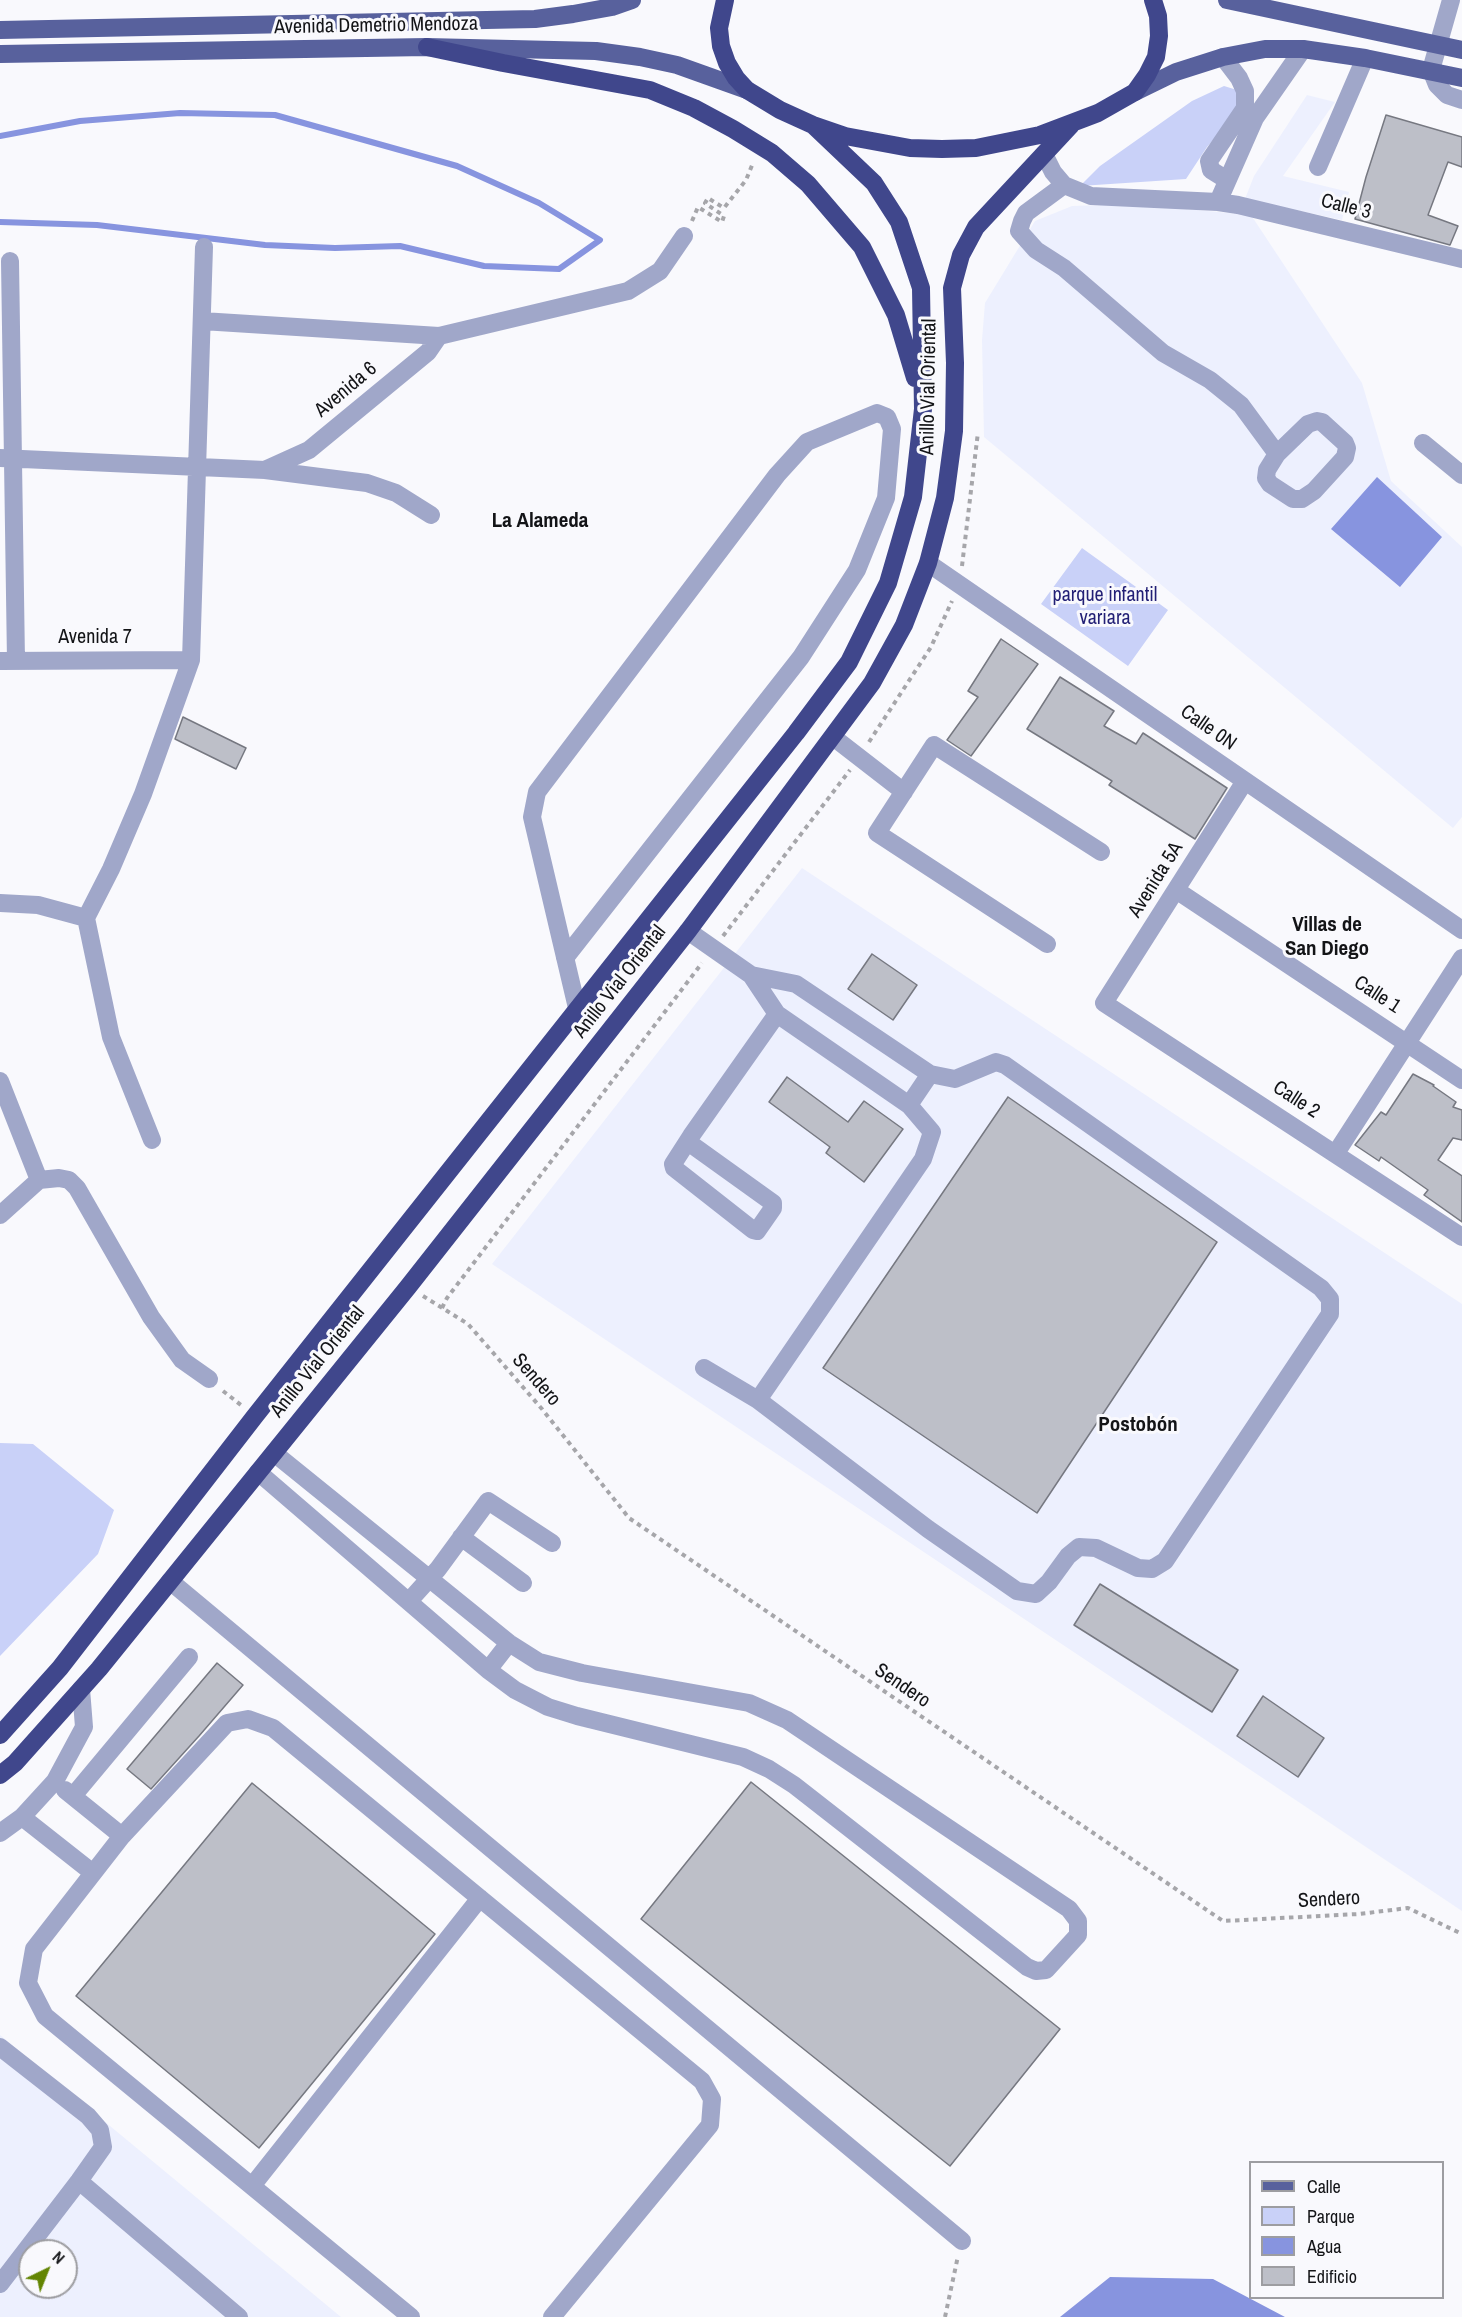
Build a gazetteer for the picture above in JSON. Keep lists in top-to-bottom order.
{
  "streets": {
    "highway": ["Anillo Vial Oriental"],
    "main road": ["Avenida Demetrio Mendoza"],
    "street": [
      "Calle 3",
      "Avenida 6",
      "Avenida 7",
      "Calle 0N",
      "Avenida 5A",
      "Calle 1",
      "Calle 2"
    ],
    "path": ["Sendero"]
  },
  "crossings": [
    ["Anillo Vial Oriental", "Calle 0N"],
    ["Anillo Vial Oriental", "Sendero"],
    ["Calle 0N", "Avenida 5A"],
    ["Avenida 5A", "Calle 1"],
    ["Avenida 5A", "Calle 2"]
  ],
  "districts": ["La Alameda", "Villas de San Diego", "Postobón"],
  "parks": ["parque infantil variara"],
  "legend": [
    "Calle",
    "Parque",
    "Agua",
    "Edificio"
  ],
  "north": "top right"
}
